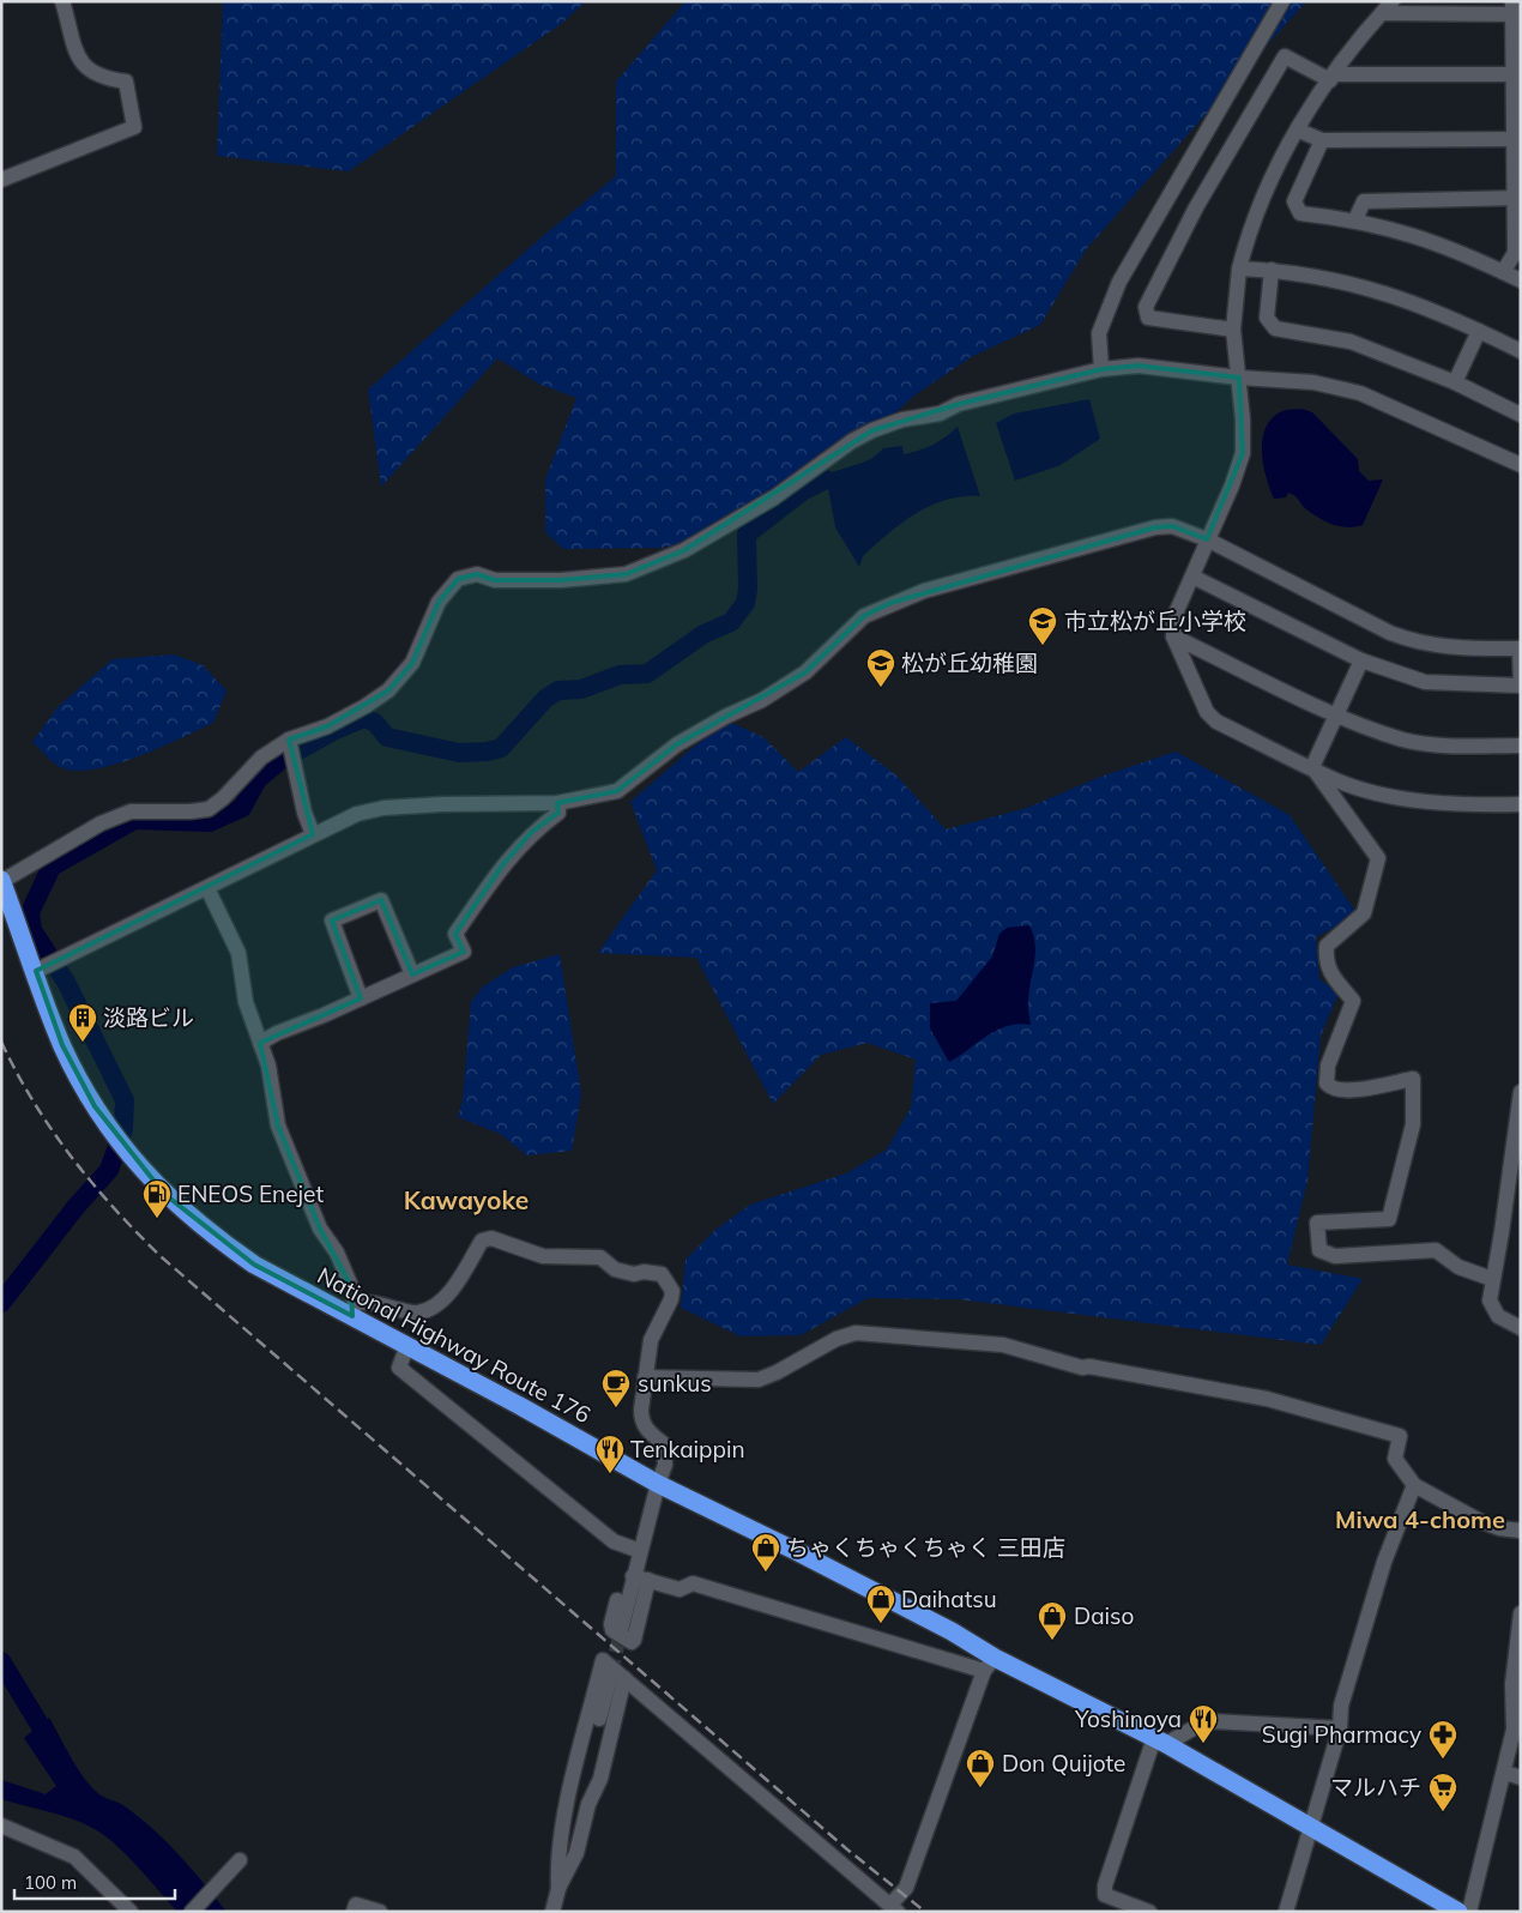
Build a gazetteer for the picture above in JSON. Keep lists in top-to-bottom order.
{
  "streets": {
    "highway": ["National Highway Route 176"]
  },
  "districts": ["Kawayoke", "Miwa 4-chome"],
  "places": {
    "school or university": ["市立松が丘小学校", "松が丘幼稚園"],
    "building": ["淡路ビル"],
    "fuel station": ["ENEOS Enejet"],
    "cafe": ["sunkus"],
    "restaurant": ["Tenkaippin", "Yoshinoya"],
    "shop": [
      "ちゃくちゃくちゃく 三田店",
      "Daihatsu",
      "Daiso",
      "Don Quijote"
    ],
    "pharmacy": ["Sugi Pharmacy"],
    "supermarket": ["マルハチ"]
  },
  "scale_bar": "100 m"
}
